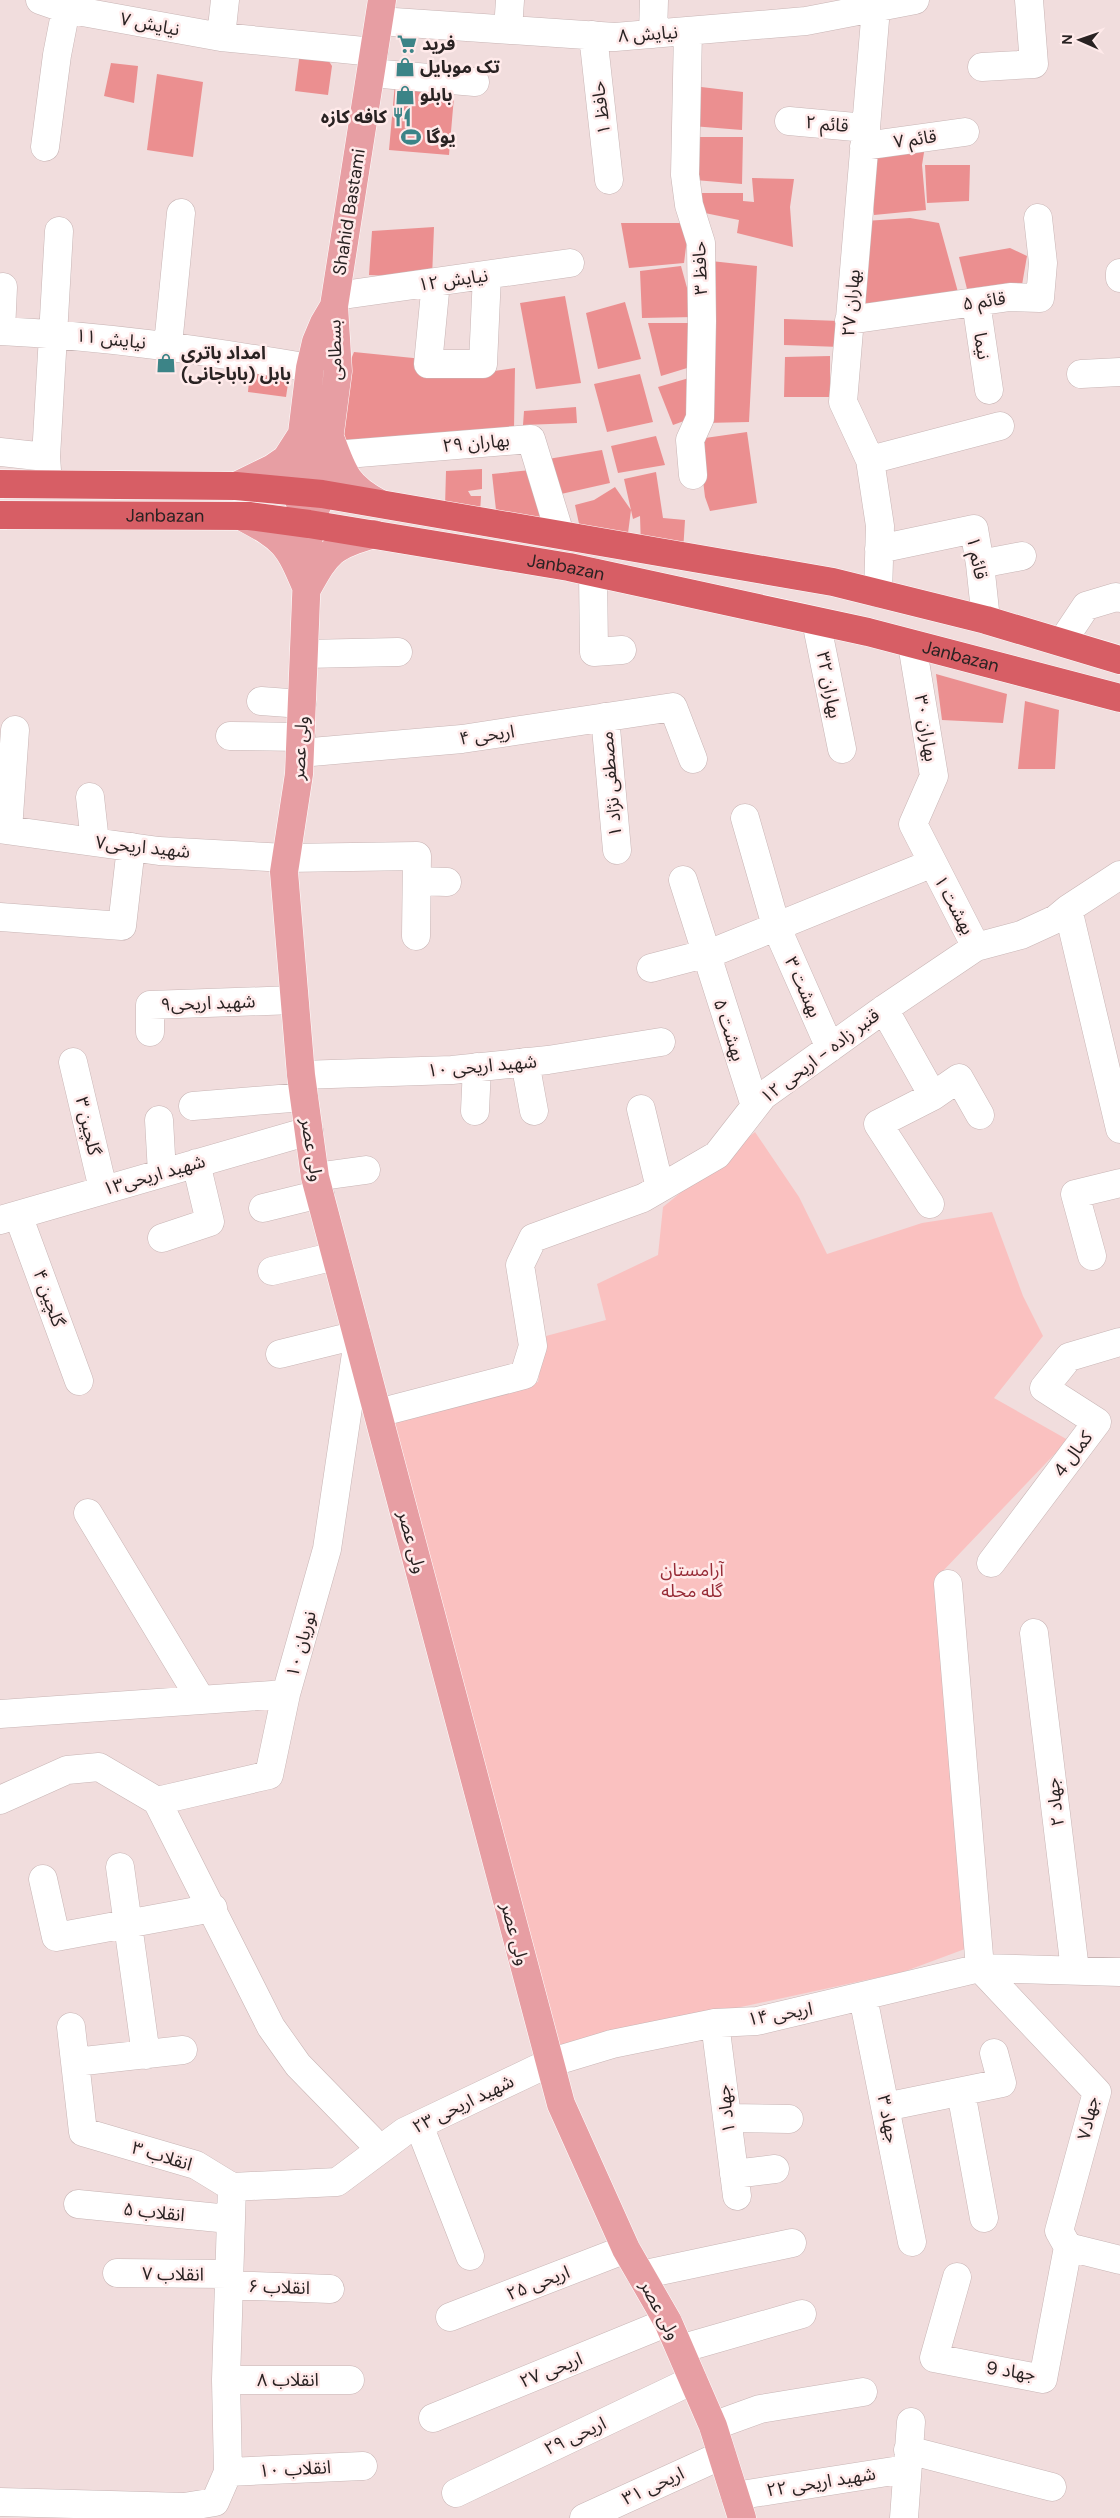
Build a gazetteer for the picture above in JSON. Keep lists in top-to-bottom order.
{
  "streets": {
    "highway": ["Janbazan"],
    "main road": ["Shahid Bastami", "بسطامی", "ولی عصر"],
    "street": [
      "نیایش ۷",
      "نیایش ۸",
      "حافظ ۱",
      "قائم ۲",
      "قائم ۷",
      "حافظ ۳",
      "نیایش ۱۲",
      "قائم ۵",
      "بهاران ۲۷",
      "نیایش ۱۱",
      "نیما",
      "بهاران ۲۹",
      "قائم ۱",
      "بهاران ۳۲",
      "بهاران ۳۰",
      "اریحی ۴",
      "مصطفی نژاد ۱",
      "شهید اریحی۷",
      "بهشت ۱",
      "بهشت ۳",
      "شهید اریحی۹",
      "بهشت ۵",
      "قنبر زاده - اریحی ۱۲",
      "شهید اریحی ۱۰",
      "گلچین ۳",
      "شهید اریحی۱۳",
      "گلچین ۴",
      "کمال 4",
      "نوریان ۱۰",
      "جهاد ۲",
      "اریحی ۱۴",
      "شهید اریحی ۲۳",
      "جهاد ۱",
      "جهاد۷",
      "جهاد ۳",
      "انقلاب ۳",
      "انقلاب ۵",
      "انقلاب ۷",
      "اریحی ۲۵",
      "انقلاب ۶",
      "اریحی ۲۷",
      "جهاد 9",
      "انقلاب ۸",
      "اریحی ۲۹",
      "انقلاب ۱۰",
      "شهید اریحی ۲۲",
      "اریحی ۳۱"
    ]
  },
  "crossings": [
    ["نیایش ۷", "Shahid Bastami"],
    ["نیایش ۸", "حافظ ۱"],
    ["نیایش ۸", "Shahid Bastami"],
    ["نیایش ۸", "حافظ ۳"],
    ["نیایش ۸", "بهاران ۲۷"],
    ["قائم ۲", "قائم ۷"],
    ["قائم ۲", "بهاران ۲۷"],
    ["قائم ۷", "بهاران ۲۷"],
    ["Shahid Bastami", "نیایش ۱۲"],
    ["Shahid Bastami", "بسطامی"],
    ["نیایش ۱۲", "بسطامی"],
    ["قائم ۵", "بهاران ۲۷"],
    ["قائم ۵", "نیما"],
    ["بهاران ۲۷", "Janbazan"],
    ["بهاران ۲۷", "قائم ۱"],
    ["نیایش ۱۱", "بسطامی"],
    ["بسطامی", "بهاران ۲۹"],
    ["بسطامی", "Janbazan"],
    ["بسطامی", "ولی عصر"],
    ["بهاران ۲۹", "Janbazan"],
    ["Janbazan", "قائم ۱"],
    ["Janbazan", "بهاران ۳۲"],
    ["Janbazan", "بهاران ۳۰"],
    ["Janbazan", "ولی عصر"],
    ["بهاران ۳۰", "بهشت ۱"],
    ["اریحی ۴", "ولی عصر"],
    ["اریحی ۴", "مصطفی نژاد ۱"],
    ["ولی عصر", "شهید اریحی۷"],
    ["ولی عصر", "شهید اریحی۹"],
    ["ولی عصر", "قنبر زاده - اریحی ۱۲"],
    ["ولی عصر", "شهید اریحی ۱۰"],
    ["ولی عصر", "شهید اریحی۱۳"],
    ["ولی عصر", "نوریان ۱۰"],
    ["ولی عصر", "اریحی ۱۴"],
    ["ولی عصر", "شهید اریحی ۲۳"],
    ["ولی عصر", "اریحی ۲۵"],
    ["ولی عصر", "اریحی ۲۷"],
    ["ولی عصر", "اریحی ۲۹"],
    ["ولی عصر", "شهید اریحی ۲۲"],
    ["ولی عصر", "اریحی ۳۱"],
    ["بهشت ۱", "قنبر زاده - اریحی ۱۲"],
    ["بهشت ۳", "قنبر زاده - اریحی ۱۲"],
    ["بهشت ۵", "قنبر زاده - اریحی ۱۲"],
    ["گلچین ۳", "شهید اریحی۱۳"],
    ["شهید اریحی۱۳", "گلچین ۴"],
    ["جهاد ۲", "اریحی ۱۴"],
    ["اریحی ۱۴", "شهید اریحی ۲۳"],
    ["اریحی ۱۴", "جهاد ۱"],
    ["اریحی ۱۴", "جهاد۷"],
    ["اریحی ۱۴", "جهاد ۳"],
    ["شهید اریحی ۲۳", "انقلاب ۳"],
    ["جهاد۷", "جهاد 9"],
    ["انقلاب ۷", "انقلاب ۶"]
  ],
  "parks": ["آرامستان گله محله"],
  "places": {
    "supermarket": ["فرید"],
    "shop": ["تک موبایل", "بابلو", "امداد باتری بابل (باباجانی)"],
    "restaurant": ["کافه کازه"],
    "sports": ["یوگا"]
  },
  "north": "left"
}
